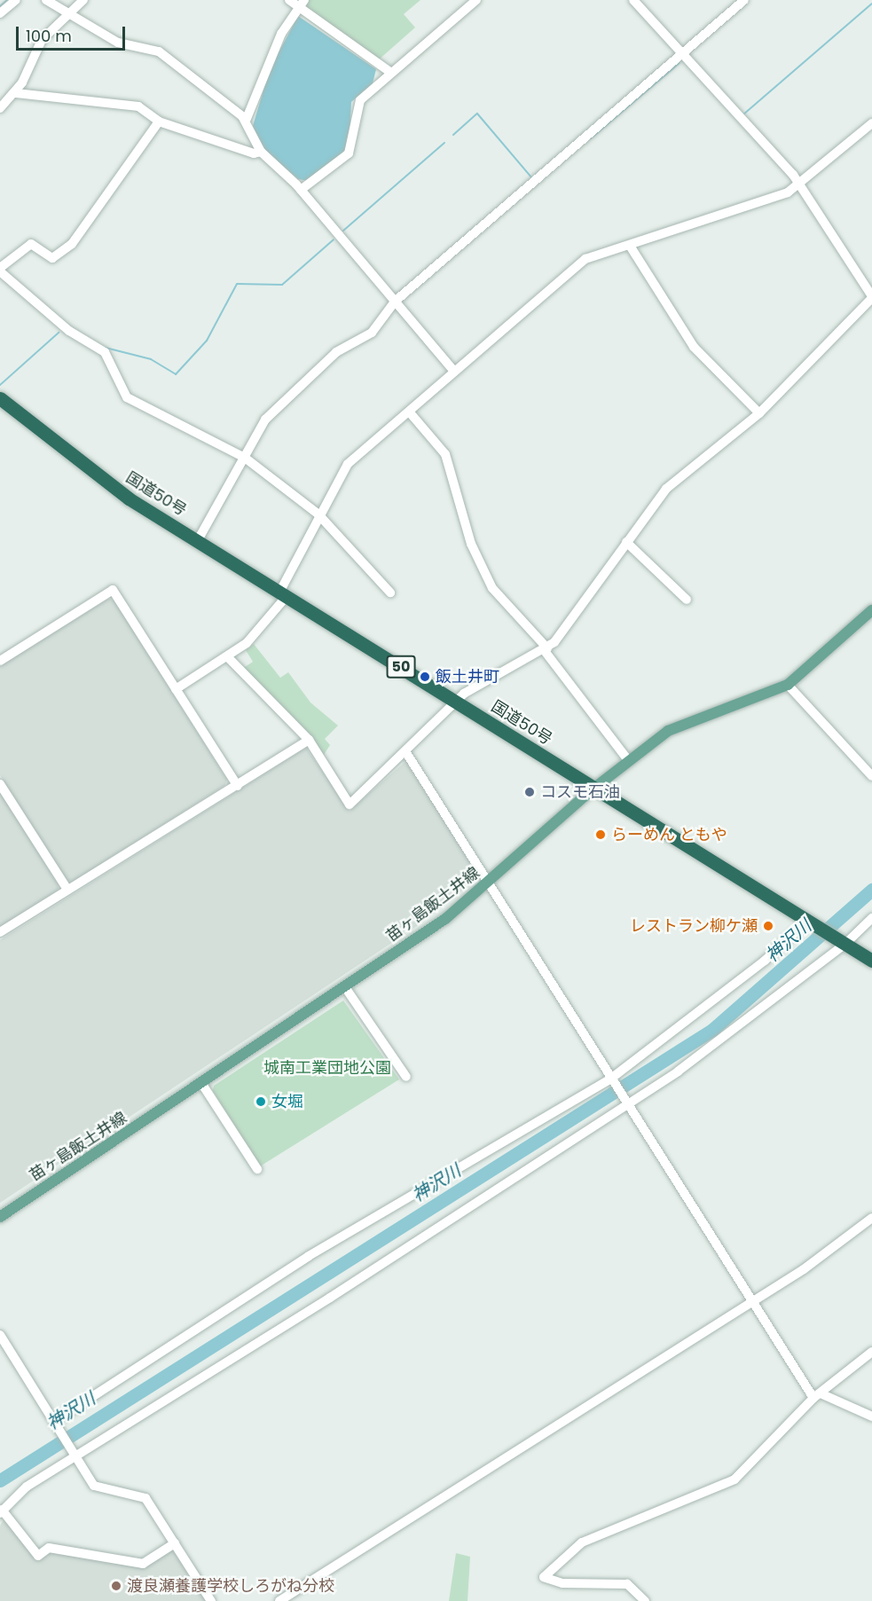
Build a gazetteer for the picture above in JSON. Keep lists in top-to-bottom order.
{
  "streets": {
    "highway": ["国道50号", "50"],
    "main road": ["苗ヶ島飯土井線"]
  },
  "crossings": [
    ["国道50号", "苗ヶ島飯土井線"]
  ],
  "water": ["神沢川"],
  "parks": ["城南工業団地公園"],
  "places": [
    "飯土井町",
    "コスモ石油",
    "らーめん ともや",
    "レストラン柳ケ瀬",
    "女堀",
    "渡良瀬養護学校しろがね分校"
  ],
  "scale_bar": "100 m"
}
